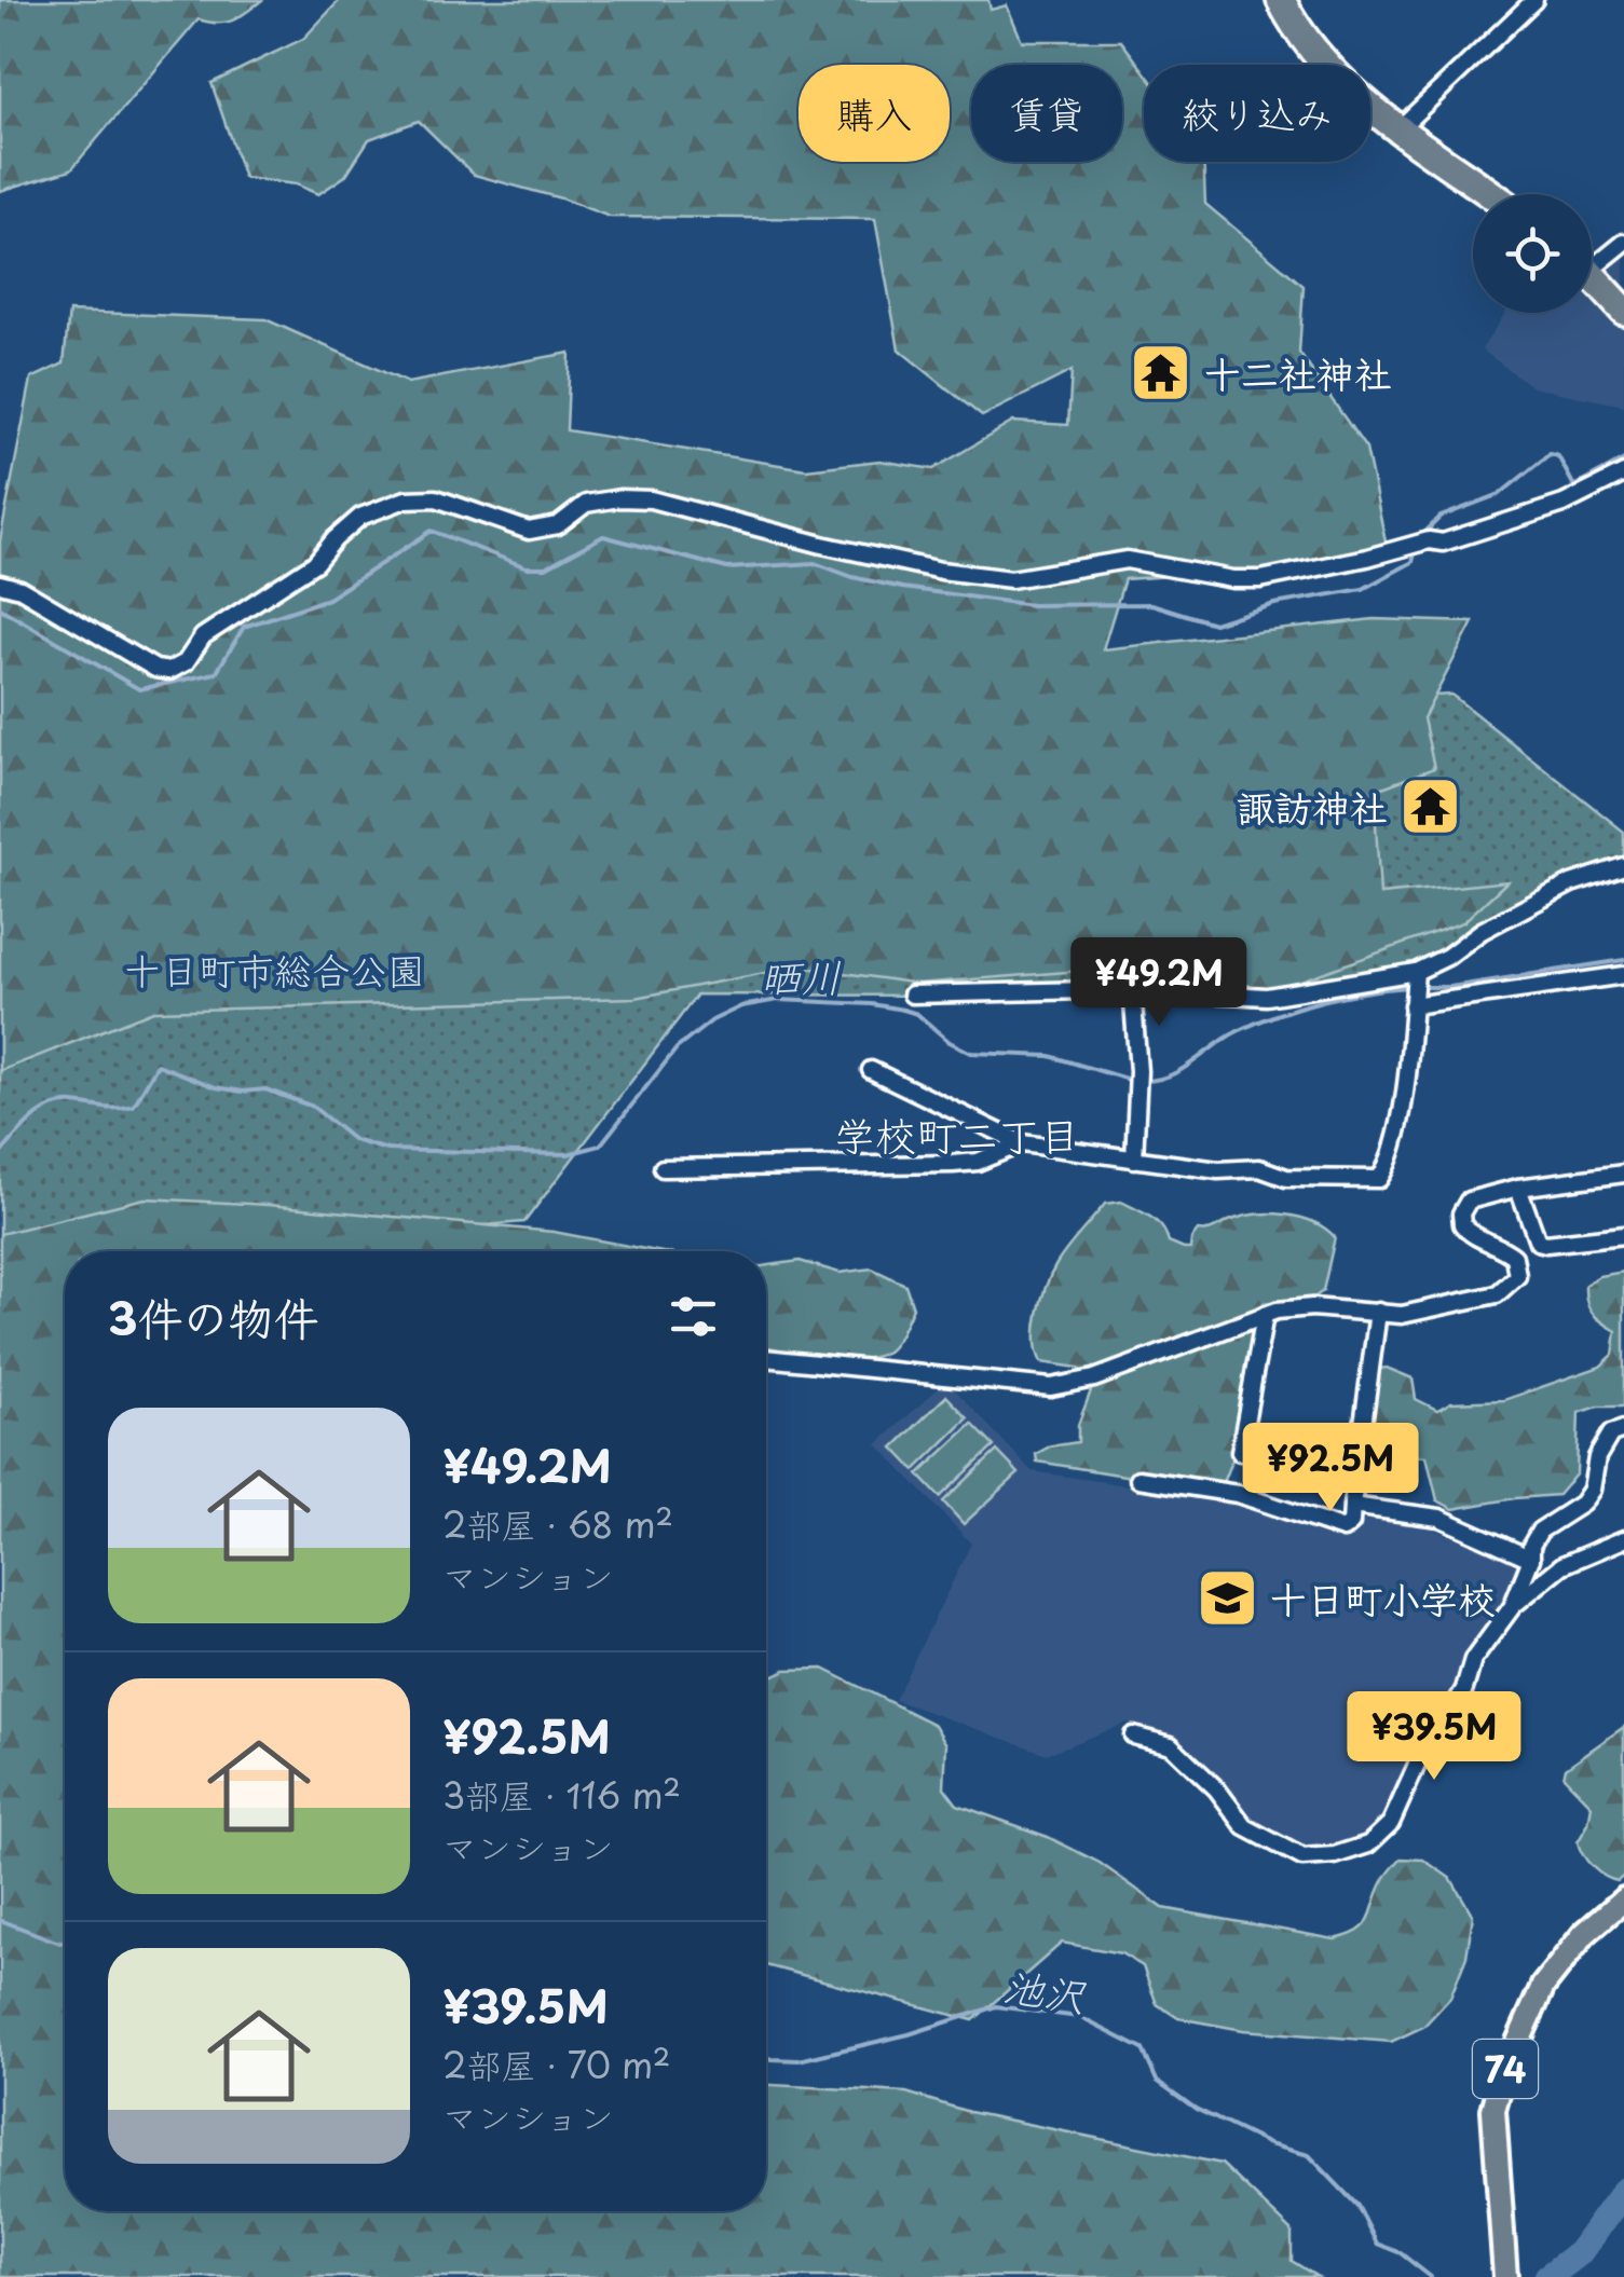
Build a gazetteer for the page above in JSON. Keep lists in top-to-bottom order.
{
  "streets": {
    "main road": ["74"]
  },
  "districts": ["学校町二丁目"],
  "water": ["晒川", "池沢"],
  "parks": ["十日町市総合公園"],
  "places": {
    "temple": ["十二社神社", "諏訪神社"],
    "school or university": ["十日町小学校"]
  },
  "page": {
    "chip": ["購入", "賃貸", "絞り込み"],
    "price": ["¥49.2M", "¥92.5M", "¥39.5M"],
    "heading": "3件の物件",
    "list": [
      {
        "name": "¥49.2M",
        "note": "2部屋 · 68 m² · マンション"
      },
      {
        "name": "¥92.5M",
        "note": "3部屋 · 116 m² · マンション"
      },
      {
        "name": "¥39.5M",
        "note": "2部屋 · 70 m² · マンション"
      }
    ]
  }
}
